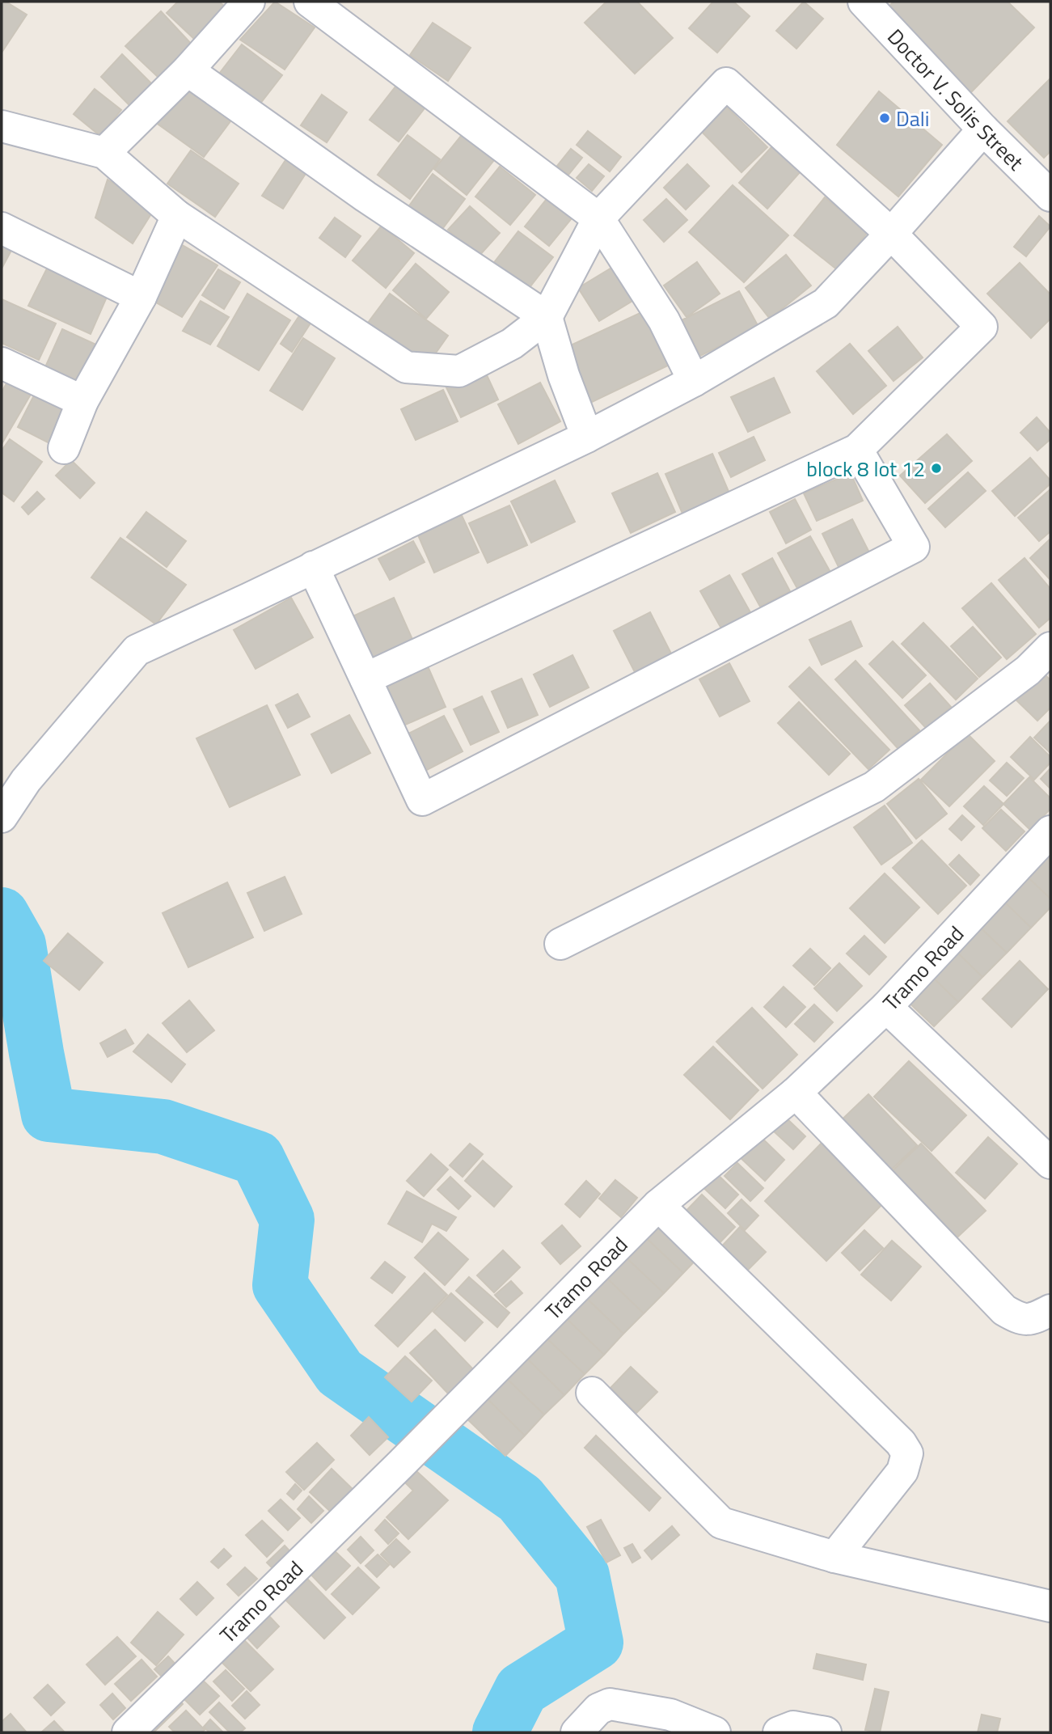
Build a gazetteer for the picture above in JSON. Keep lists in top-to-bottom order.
{
  "streets": {
    "street": ["Doctor V. Solis Street", "Tramo Road"]
  },
  "places": ["Dali", "block 8 lot 12"]
}
